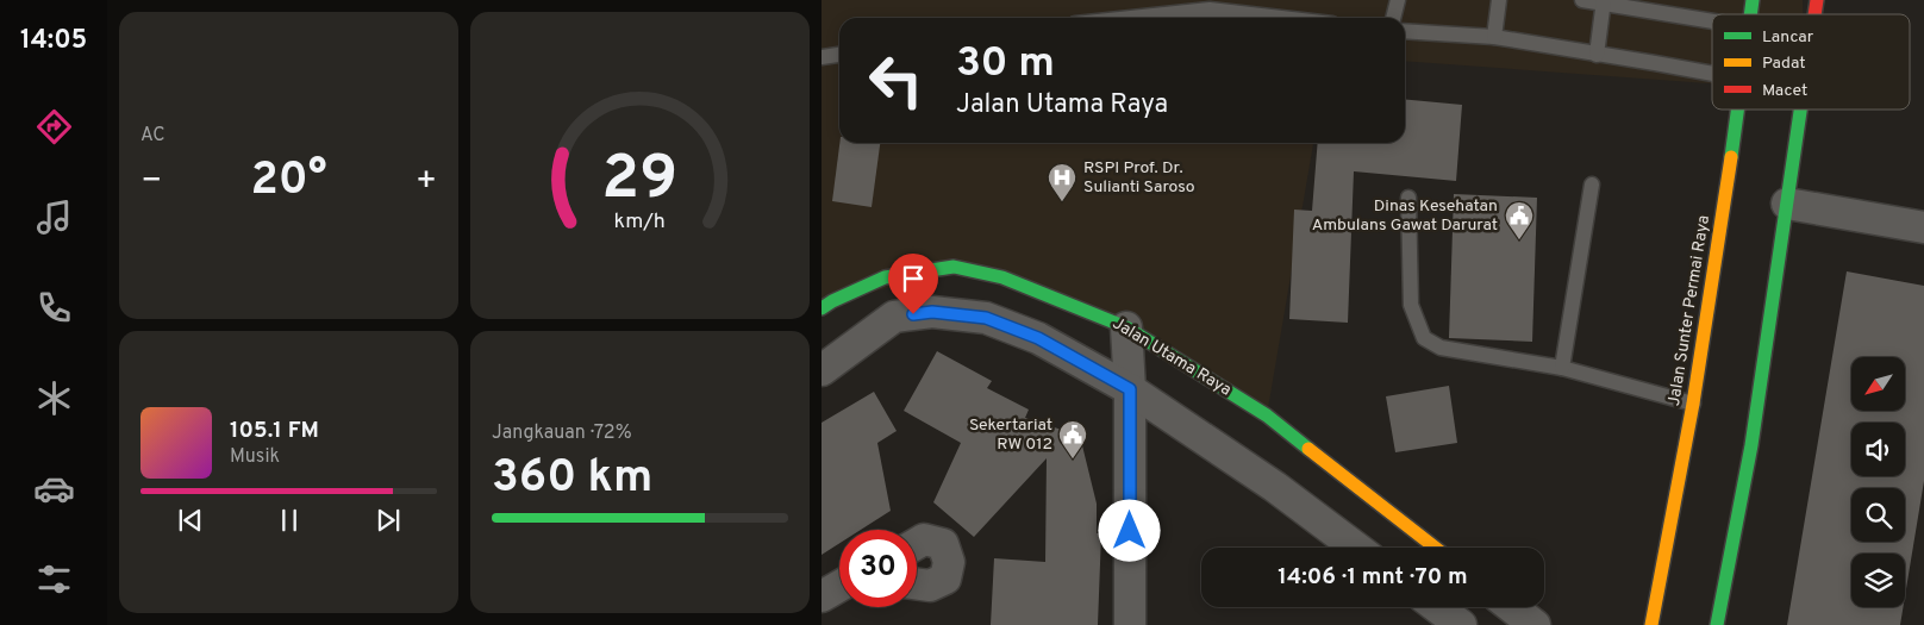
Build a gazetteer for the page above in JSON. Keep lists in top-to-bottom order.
{
  "streets": {
    "street": ["Jalan Sunter Permai Raya", "Jalan Utama Raya"]
  },
  "places": {
    "hospital": ["RSPI Prof. Dr. Sulianti Saroso"],
    "public building": ["Dinas Kesehatan Ambulans Gawat Darurat", "Sekertariat RW 012"]
  },
  "legend": ["Lancar", "Padat", "Macet"],
  "north": "bottom left",
  "page": {
    "tabs": "14:05",
    "tile": [
      "AC",
      ["Jangkauan · 72%", "360 km"]
    ],
    "turn": ["30 m", "Jalan Utama Raya"],
    "heat": ["−", "20°", "+"],
    "song": ["105.1 FM", "Musik"],
    "limit": "30",
    "trip": "14:06 · 1 mnt · 70 m",
    "gauge": ["29", "km/h"]
  }
}
